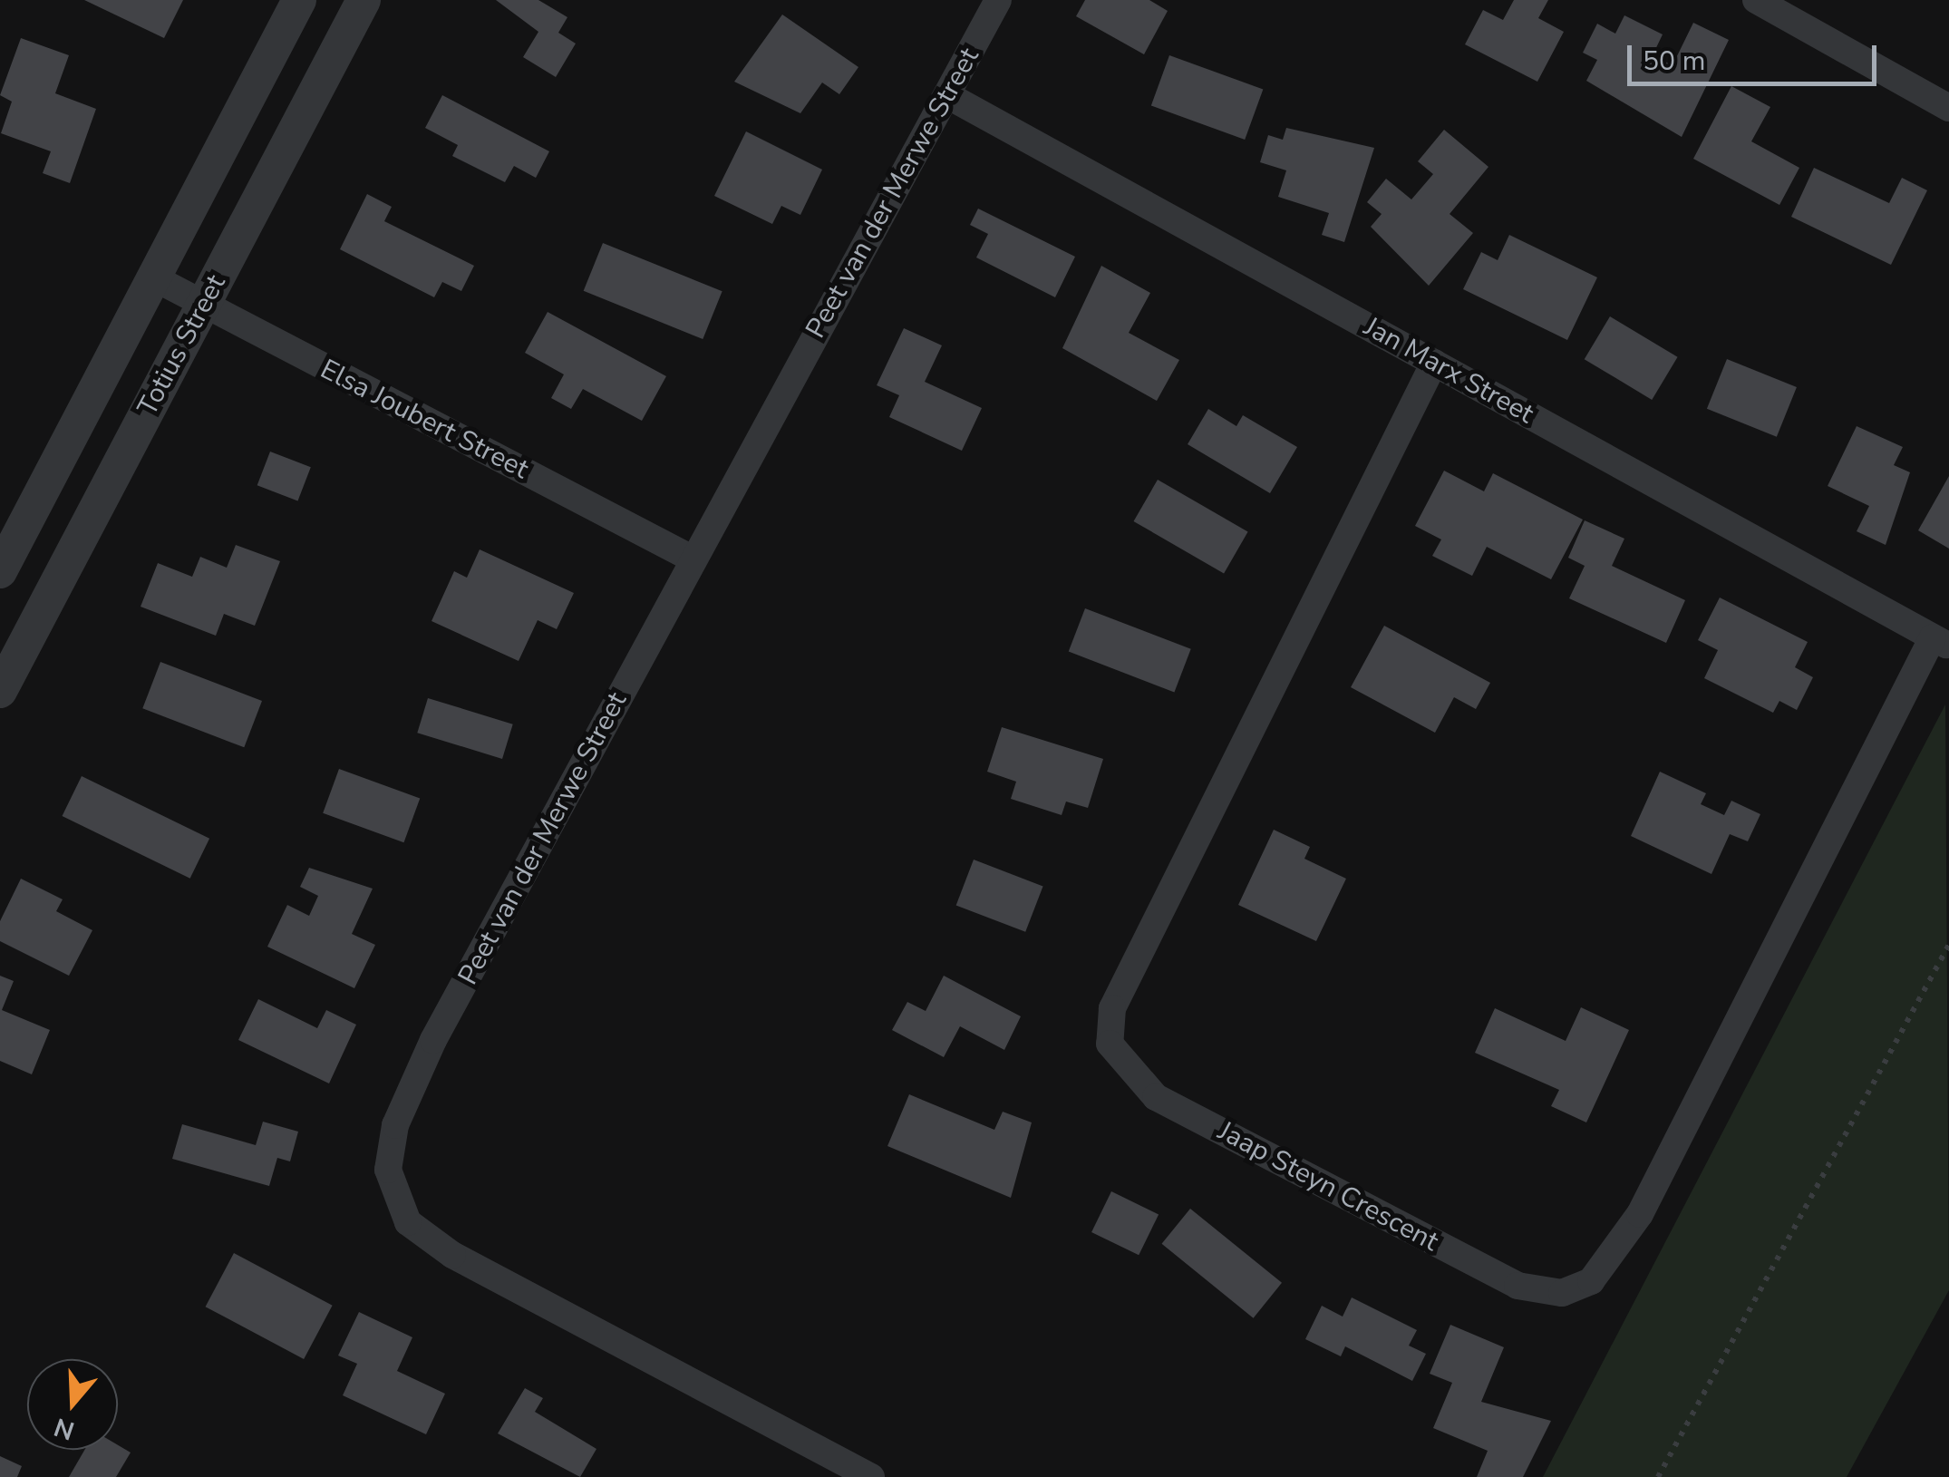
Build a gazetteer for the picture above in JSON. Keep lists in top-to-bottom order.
{
  "streets": {
    "street": [
      "Peet van der Merwe Street",
      "Totius Street",
      "Jan Marx Street",
      "Elsa Joubert Street",
      "Jaap Steyn Crescent"
    ]
  },
  "crossings": [
    ["Peet van der Merwe Street", "Jan Marx Street"],
    ["Peet van der Merwe Street", "Elsa Joubert Street"],
    ["Totius Street", "Elsa Joubert Street"],
    ["Jan Marx Street", "Jaap Steyn Crescent"]
  ],
  "scale_bar": "50 m",
  "north": "bottom"
}
